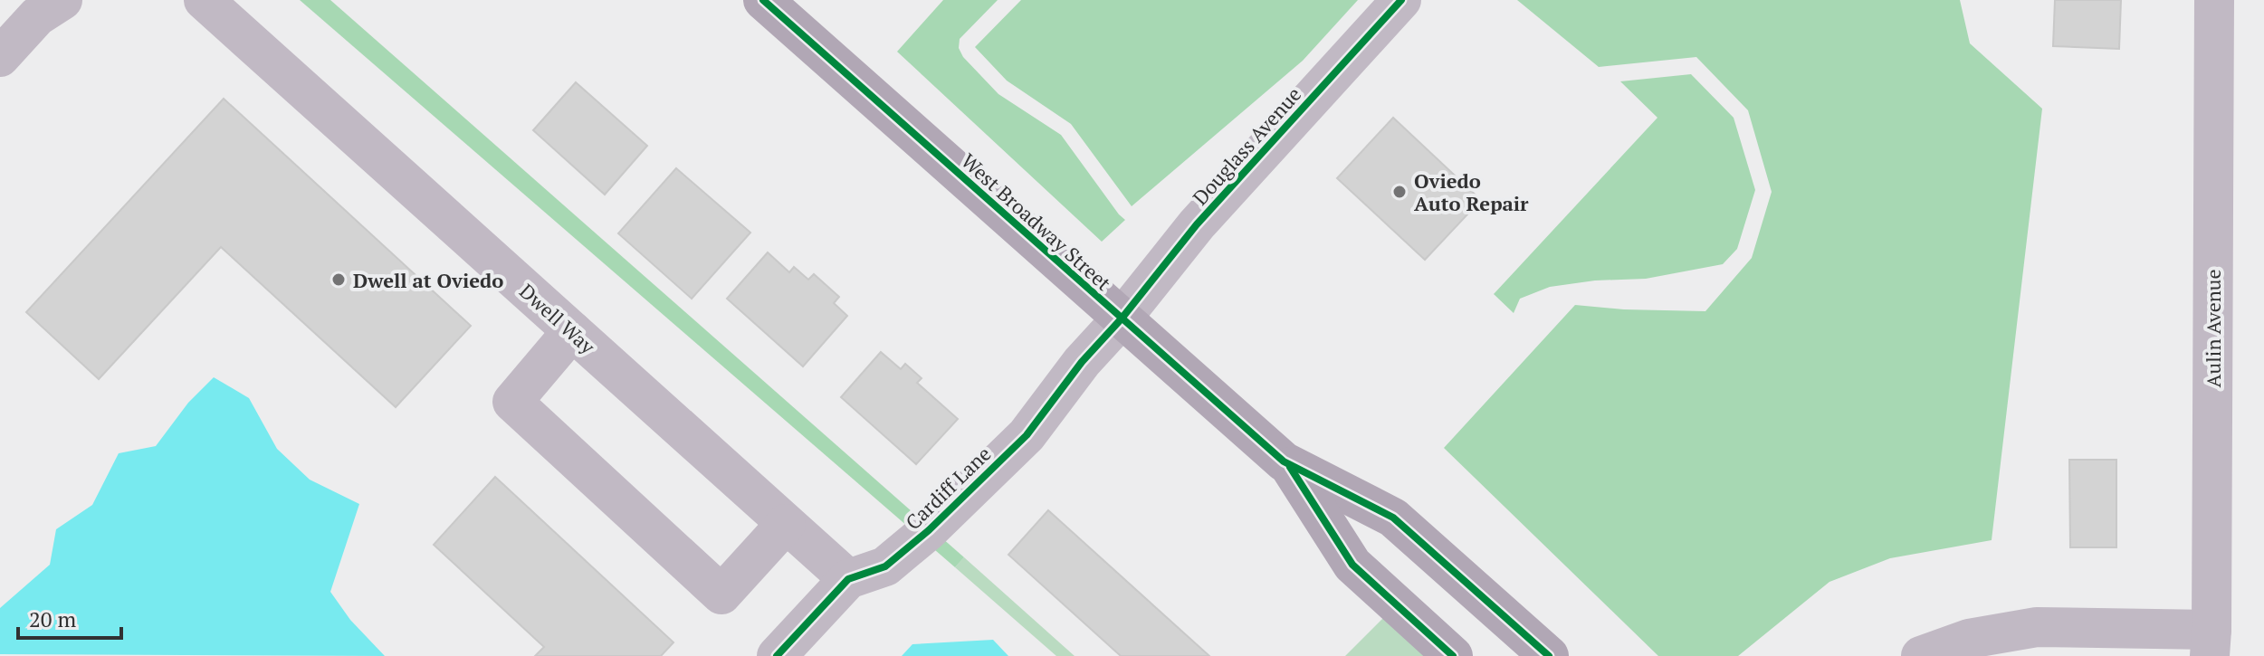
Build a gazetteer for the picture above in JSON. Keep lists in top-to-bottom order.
{
  "streets": {
    "main road": ["West Broadway Street"],
    "street": [
      "Douglass Avenue",
      "Dwell Way",
      "Aulin Avenue",
      "Cardiff Lane"
    ]
  },
  "crossings": [
    ["Douglass Avenue", "West Broadway Street"],
    ["Douglass Avenue", "Cardiff Lane"],
    ["West Broadway Street", "Cardiff Lane"],
    ["Dwell Way", "Cardiff Lane"]
  ],
  "places": ["Oviedo Auto Repair", "Dwell at Oviedo"],
  "scale_bar": "20 m"
}
